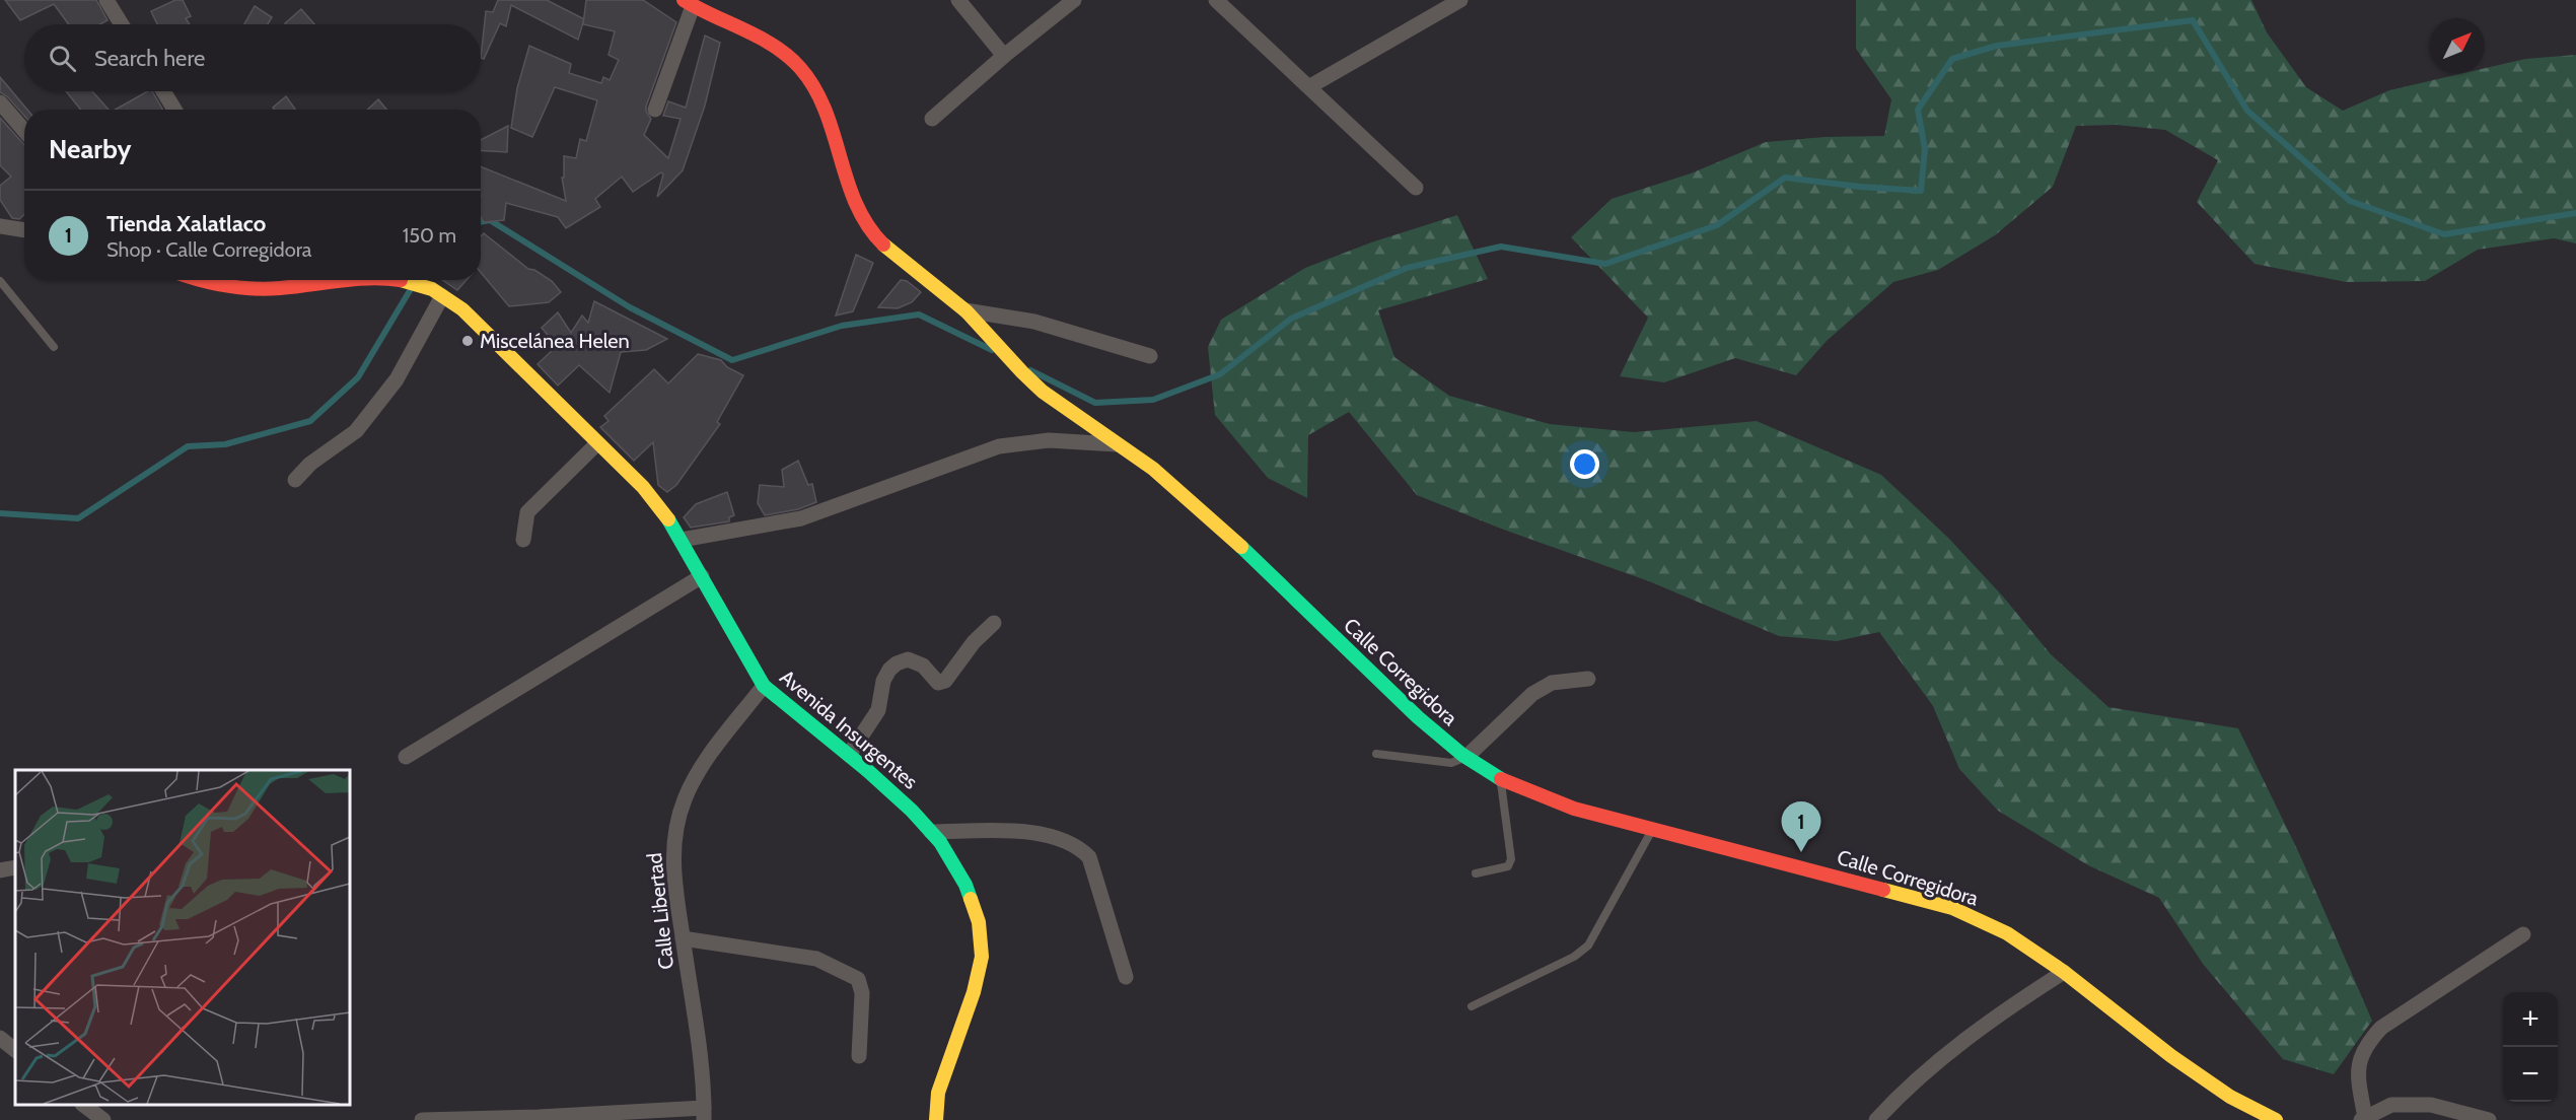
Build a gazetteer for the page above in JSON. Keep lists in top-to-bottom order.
{
  "streets": {
    "street": ["Calle Corregidora", "Avenida Insurgentes", "Calle Libertad"]
  },
  "crossings": [
    ["Avenida Insurgentes", "Calle Libertad"]
  ],
  "places": ["Miscelánea Helen"],
  "north": "top right",
  "page": {
    "search": "Search here",
    "heading": "Nearby",
    "list": [
      {
        "mark": "1",
        "name": "Tienda Xalatlaco",
        "note": "Shop · Calle Corregidora",
        "value": "150 m"
      }
    ],
    "pins": "1",
    "map_buttons": ["+", "−"]
  }
}
